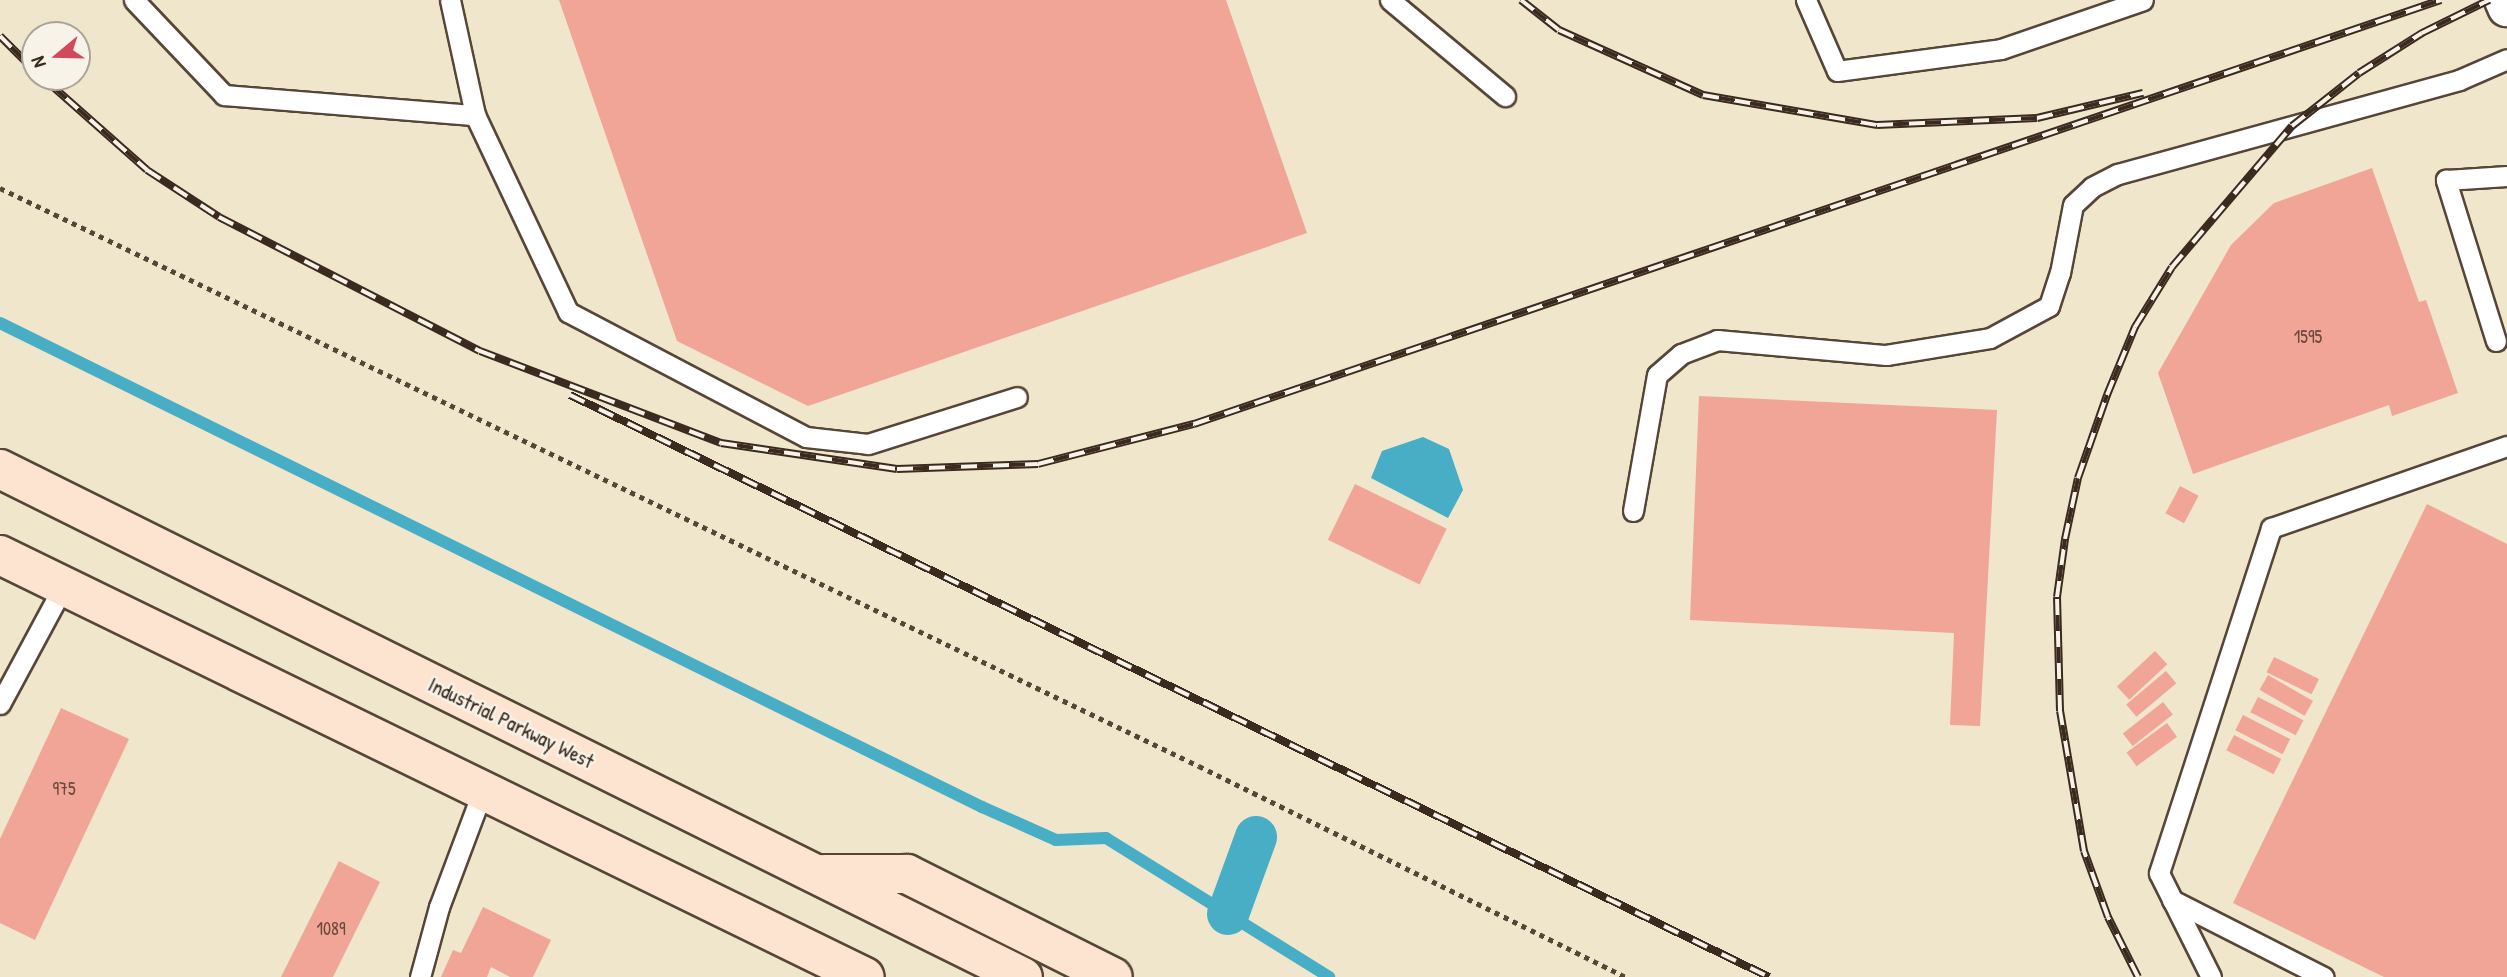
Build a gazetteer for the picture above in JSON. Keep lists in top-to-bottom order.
{
  "streets": {
    "main road": ["Industrial Parkway West"]
  },
  "house_numbers": ["1595", "975", "1089"],
  "north": "left"
}
